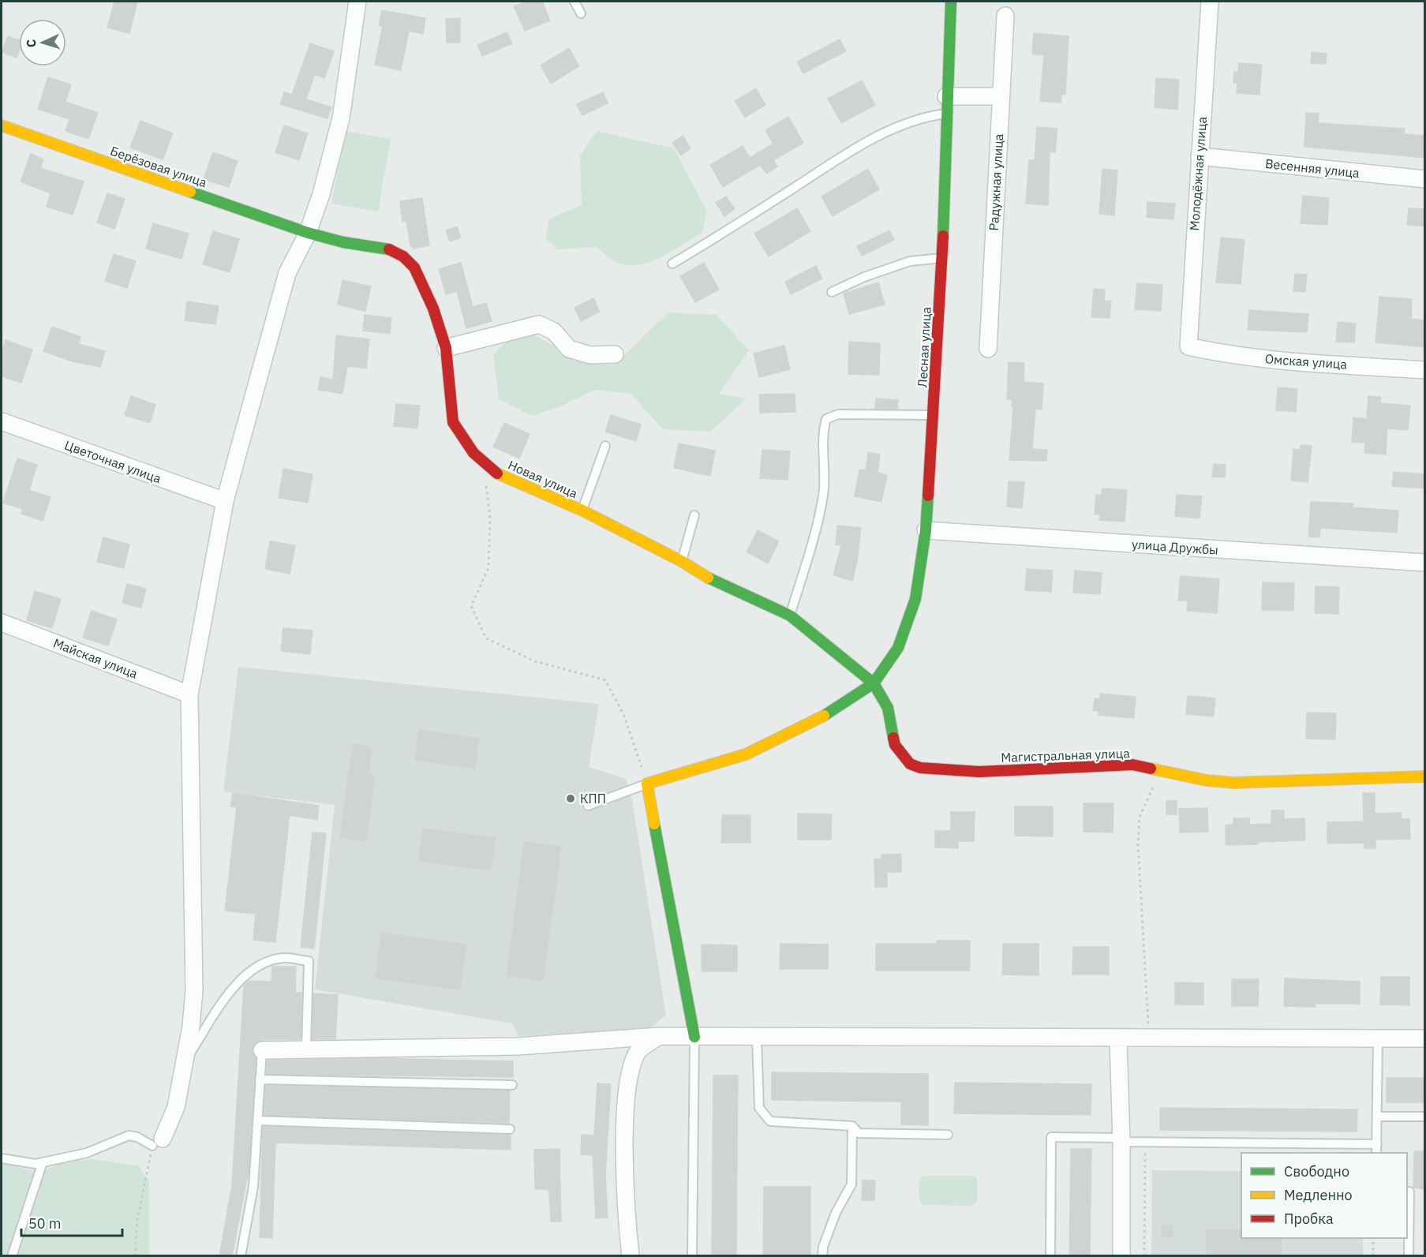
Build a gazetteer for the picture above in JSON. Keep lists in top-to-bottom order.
{
  "streets": {
    "street": [
      "Берёзовая улица",
      "Весенняя улица",
      "Молодёжная улица",
      "Радужная улица",
      "Лесная улица",
      "Омская улица",
      "Цветочная улица",
      "Новая улица",
      "улица Дружбы",
      "Майская улица",
      "Магистральная улица"
    ]
  },
  "crossings": [
    ["Берёзовая улица", "Новая улица"],
    ["Весенняя улица", "Молодёжная улица"],
    ["Молодёжная улица", "Омская улица"],
    ["Лесная улица", "Новая улица"],
    ["Лесная улица", "улица Дружбы"],
    ["Лесная улица", "Магистральная улица"],
    ["Новая улица", "Магистральная улица"]
  ],
  "places": ["КПП"],
  "legend": ["Свободно", "Медленно", "Пробка"],
  "scale_bar": "50 m",
  "north": "left"
}
